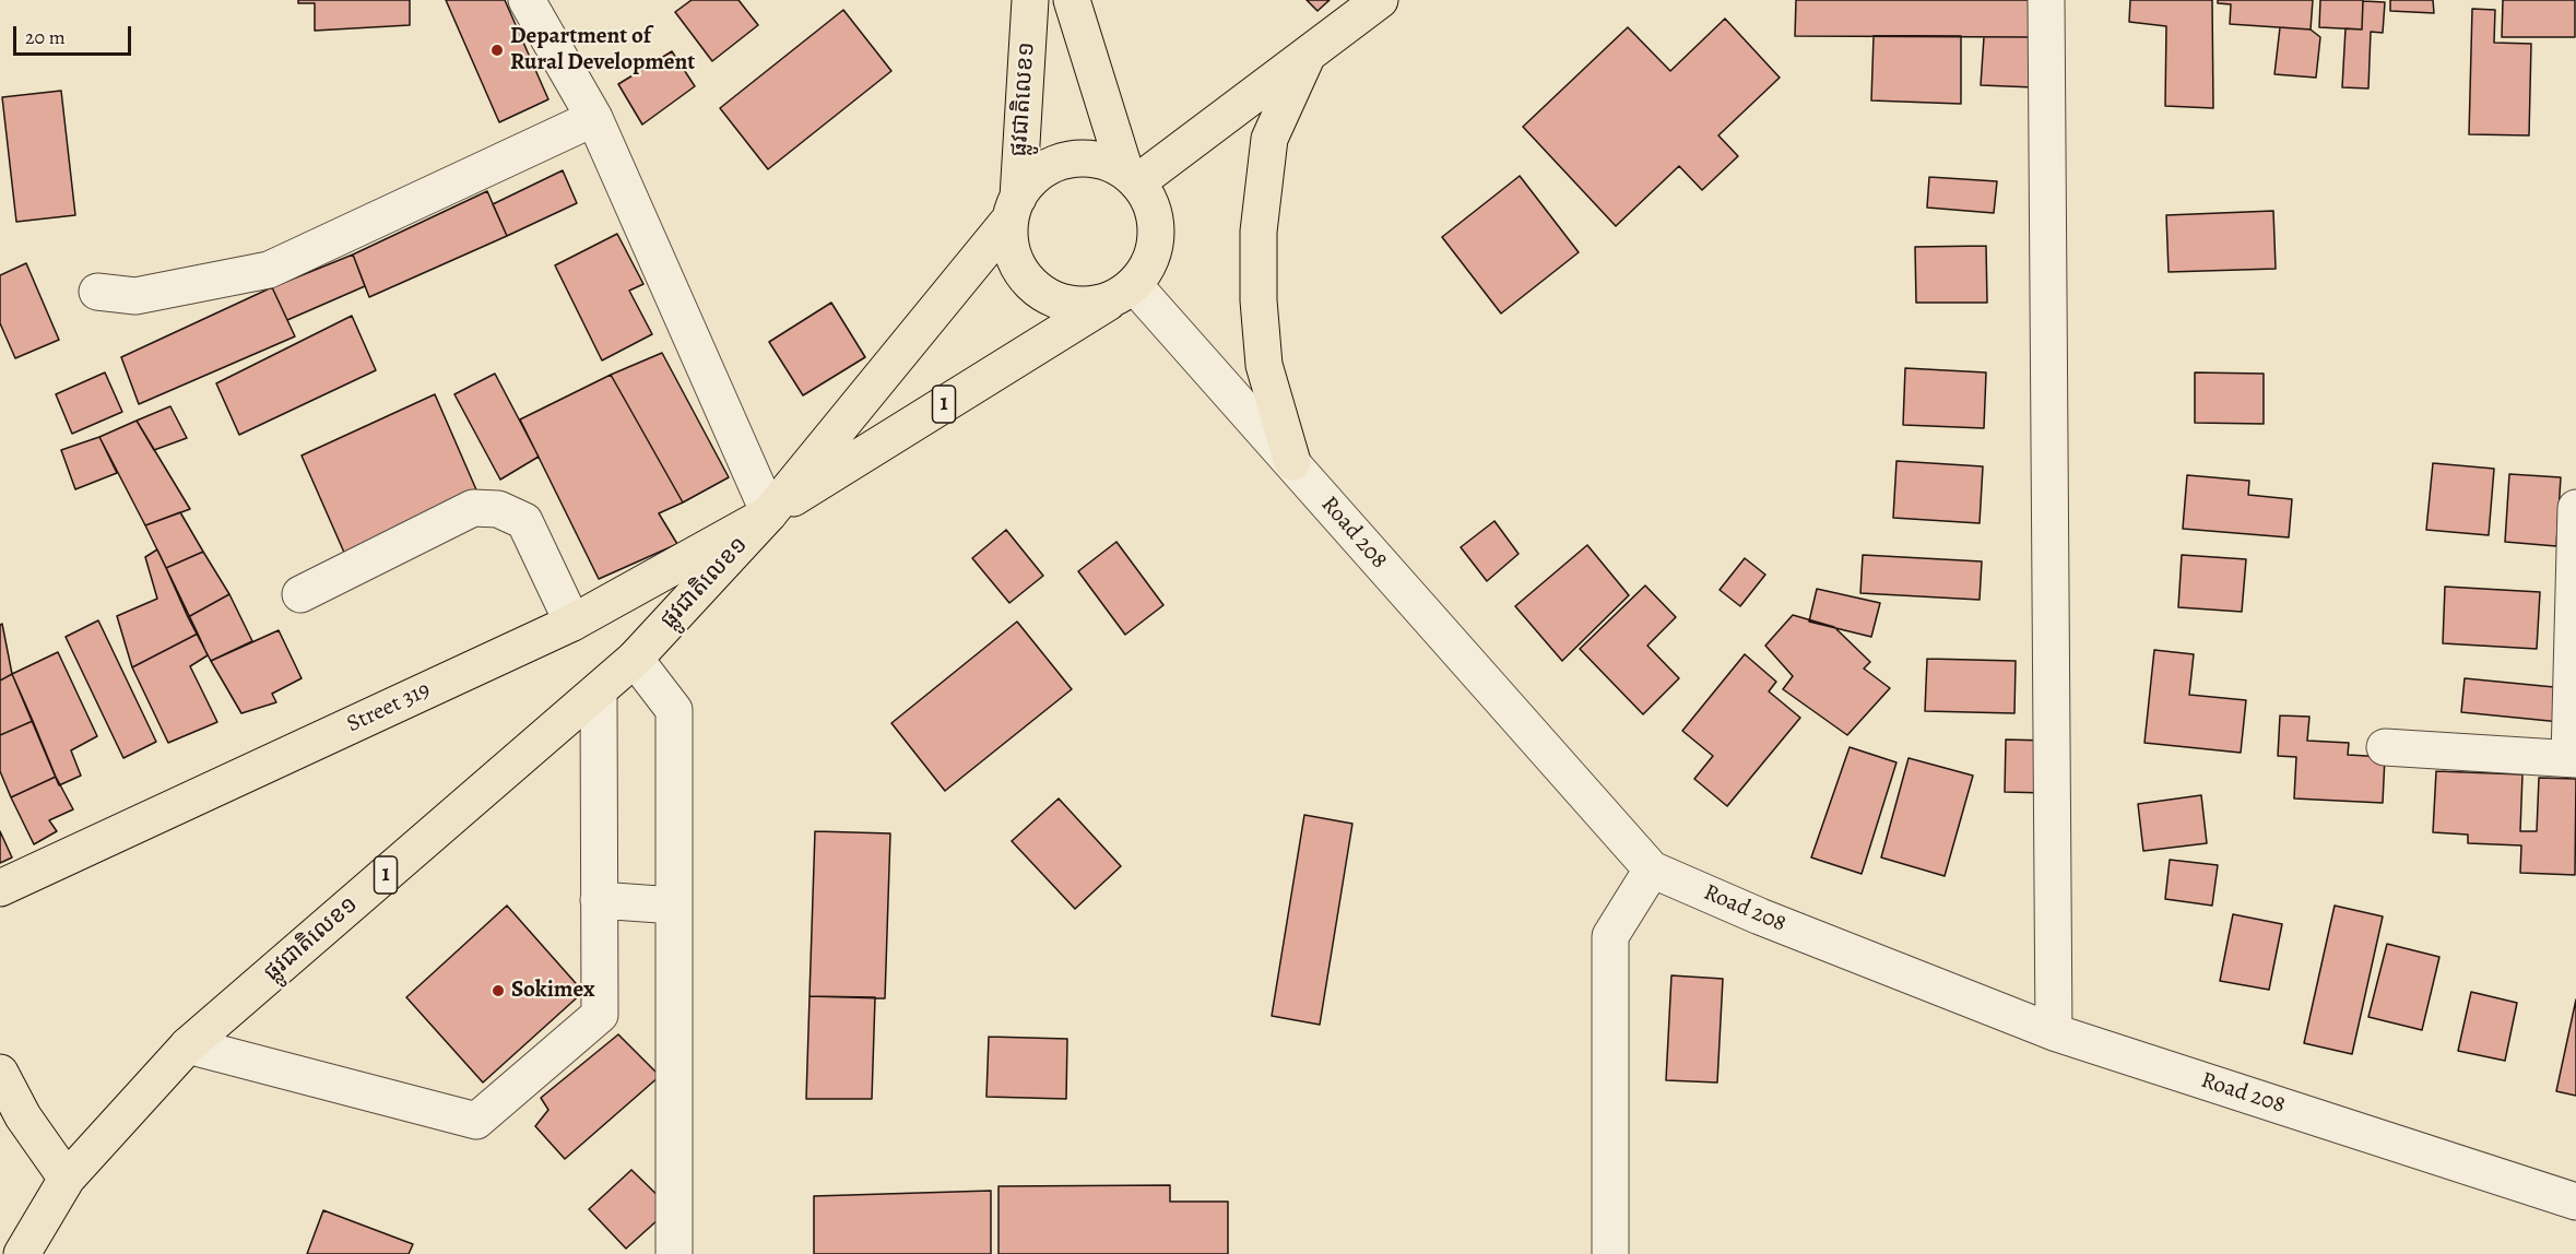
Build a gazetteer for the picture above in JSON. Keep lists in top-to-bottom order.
{
  "streets": {
    "main road": ["ផ្លូវជាតិលេខ១", "1", "Street 319"],
    "street": ["Road 208"]
  },
  "crossings": [
    ["ផ្លូវជាតិលេខ១", "1"],
    ["ផ្លូវជាតិលេខ១", "Road 208"],
    ["ផ្លូវជាតិលេខ១", "Street 319"],
    ["1", "Road 208"]
  ],
  "places": ["Department of Rural Development", "Sokimex"],
  "scale_bar": "20 m"
}
